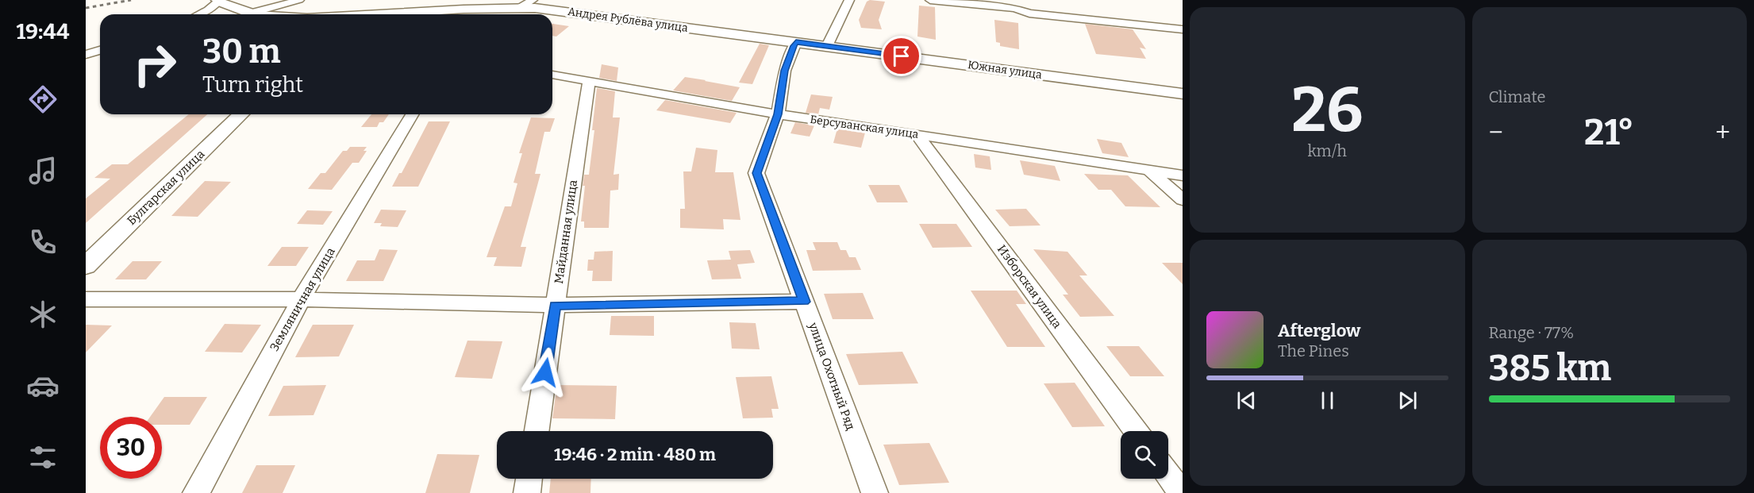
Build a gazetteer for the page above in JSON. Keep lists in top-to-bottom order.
{
  "streets": {
    "street": [
      "Андрея Рублёва улица",
      "Южная улица",
      "Берсуванская улица",
      "Булгарская улица",
      "Майданная улица",
      "Изборская улица",
      "Земляничная улица",
      "улица Охотный Ряд"
    ]
  },
  "crossings": [
    ["Андрея Рублёва улица", "Южная улица"],
    ["Андрея Рублёва улица", "улица Охотный Ряд"],
    ["Берсуванская улица", "Майданная улица"],
    ["Берсуванская улица", "Изборская улица"],
    ["Берсуванская улица", "улица Охотный Ряд"]
  ],
  "page": {
    "tabs": "19:44",
    "tile": [
      ["26", "km/h"],
      "Climate",
      ["Range · 77%", "385 km"]
    ],
    "turn": ["30 m", "Turn right"],
    "heat": ["−", "21°", "+"],
    "song": ["Afterglow", "The Pines"],
    "limit": "30",
    "trip": "19:46 · 2 min · 480 m"
  }
}
